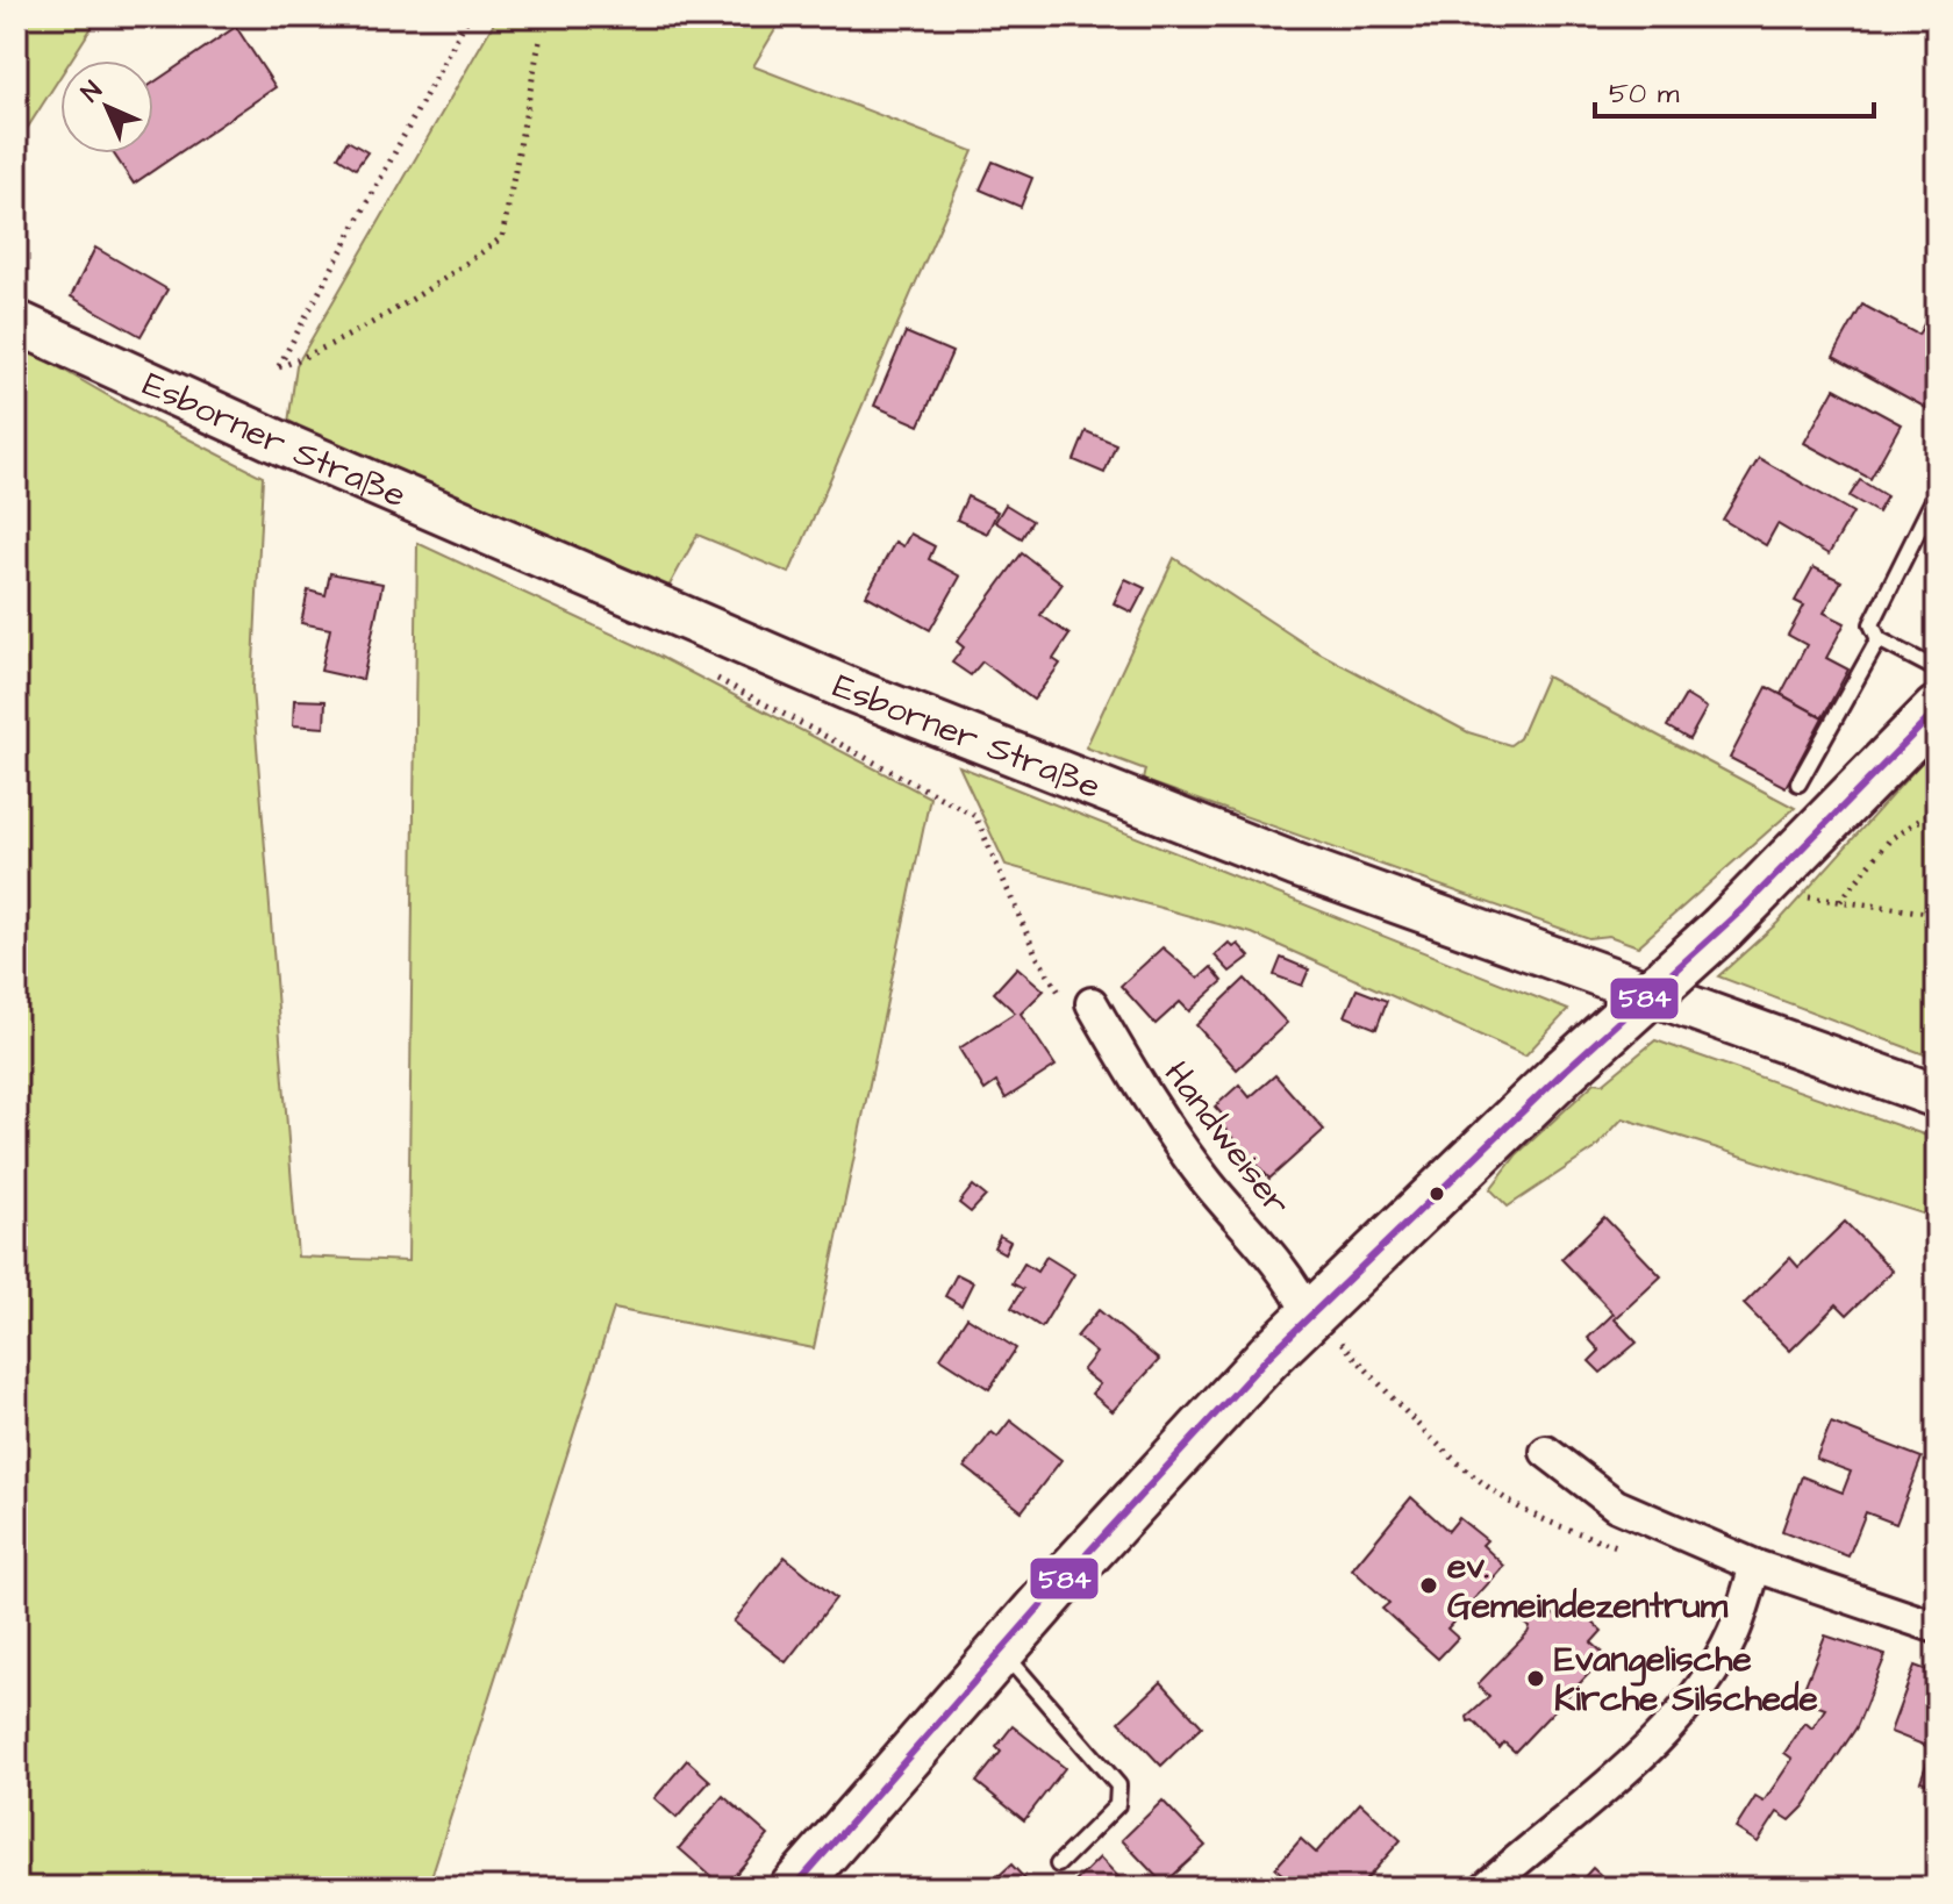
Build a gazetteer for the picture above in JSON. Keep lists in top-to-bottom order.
{
  "streets": {
    "main road": ["Esborner Straße"],
    "street": ["Handweiser"]
  },
  "places": ["ev. Gemeindezentrum", "Evangelische Kirche Silschede"],
  "lines": ["transit line 584"],
  "scale_bar": "50 m",
  "north": "top left"
}
